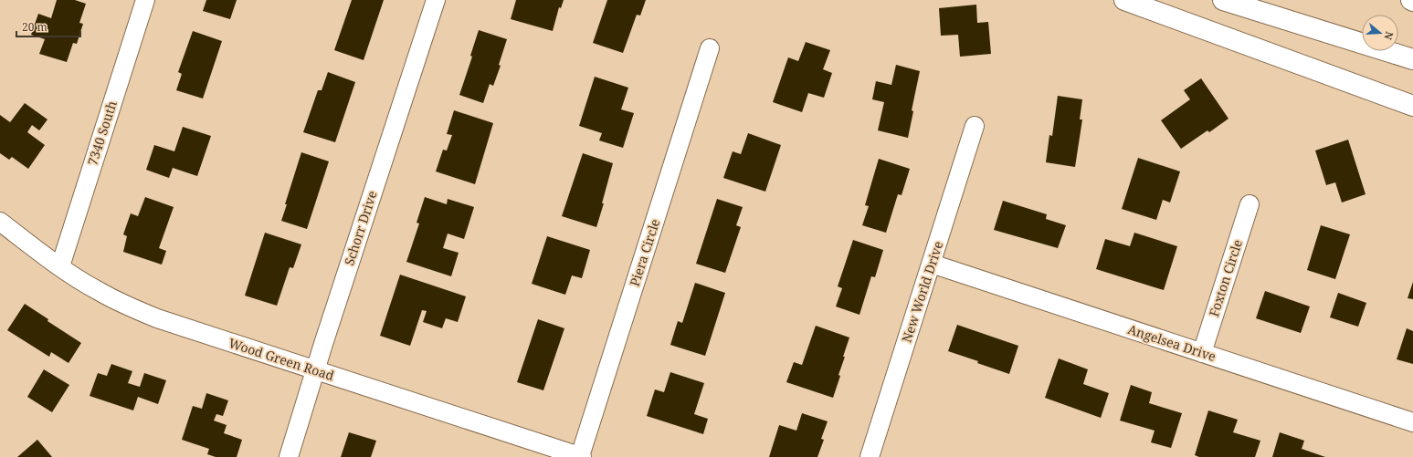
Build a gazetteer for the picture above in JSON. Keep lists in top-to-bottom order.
{
  "streets": {
    "street": [
      "7340 South",
      "Schorr Drive",
      "Piera Circle",
      "Foxton Circle",
      "New World Drive",
      "Angelsea Drive",
      "Wood Green Road"
    ]
  },
  "crossings": [
    ["7340 South", "Wood Green Road"],
    ["Schorr Drive", "Wood Green Road"],
    ["Piera Circle", "Wood Green Road"],
    ["Foxton Circle", "Angelsea Drive"],
    ["New World Drive", "Angelsea Drive"]
  ],
  "scale_bar": "20 m",
  "north": "right"
}
